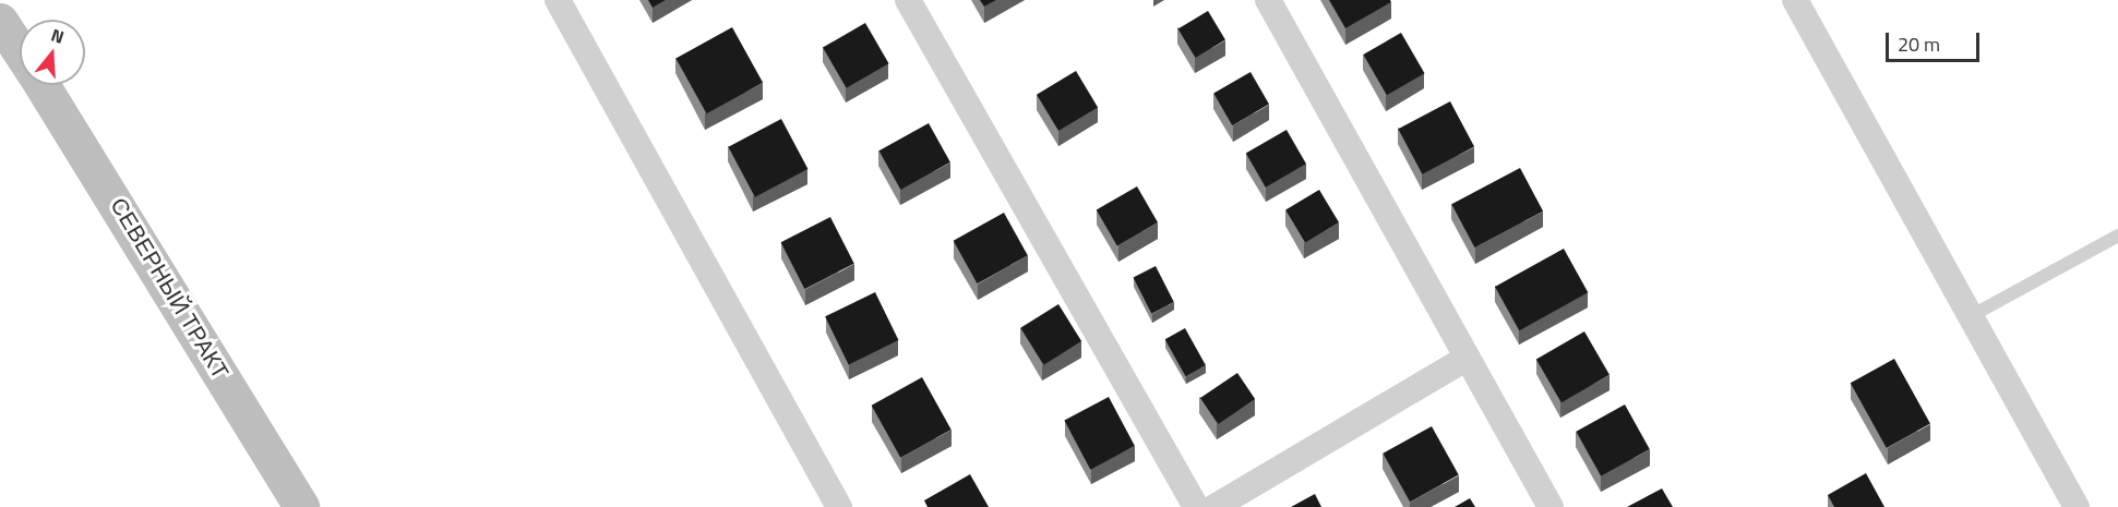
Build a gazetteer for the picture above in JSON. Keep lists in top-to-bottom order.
{
  "streets": {
    "main road": ["СЕВЕРНЫЙ ТРАКТ"]
  },
  "scale_bar": "20 m",
  "north": "top"
}
